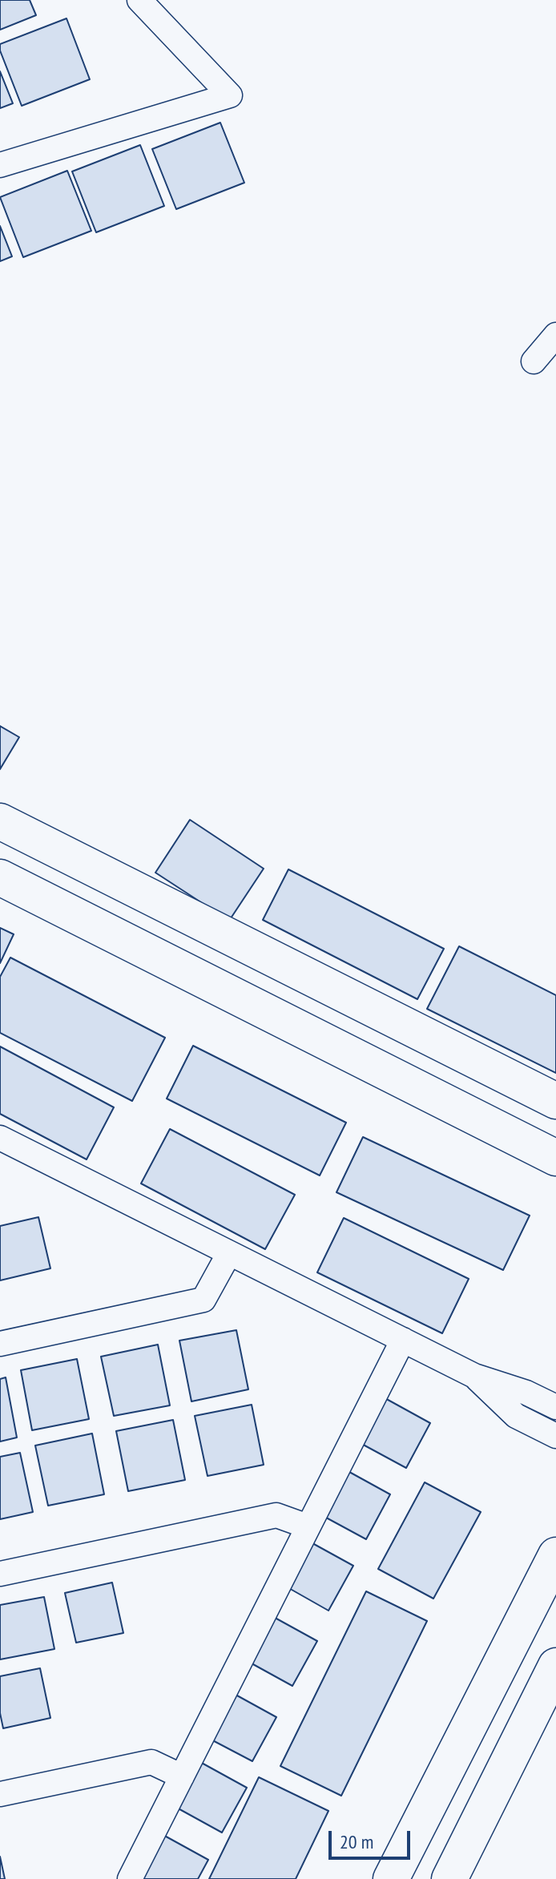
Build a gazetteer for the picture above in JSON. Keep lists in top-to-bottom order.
{
  "scale_bar": "20 m"
}
